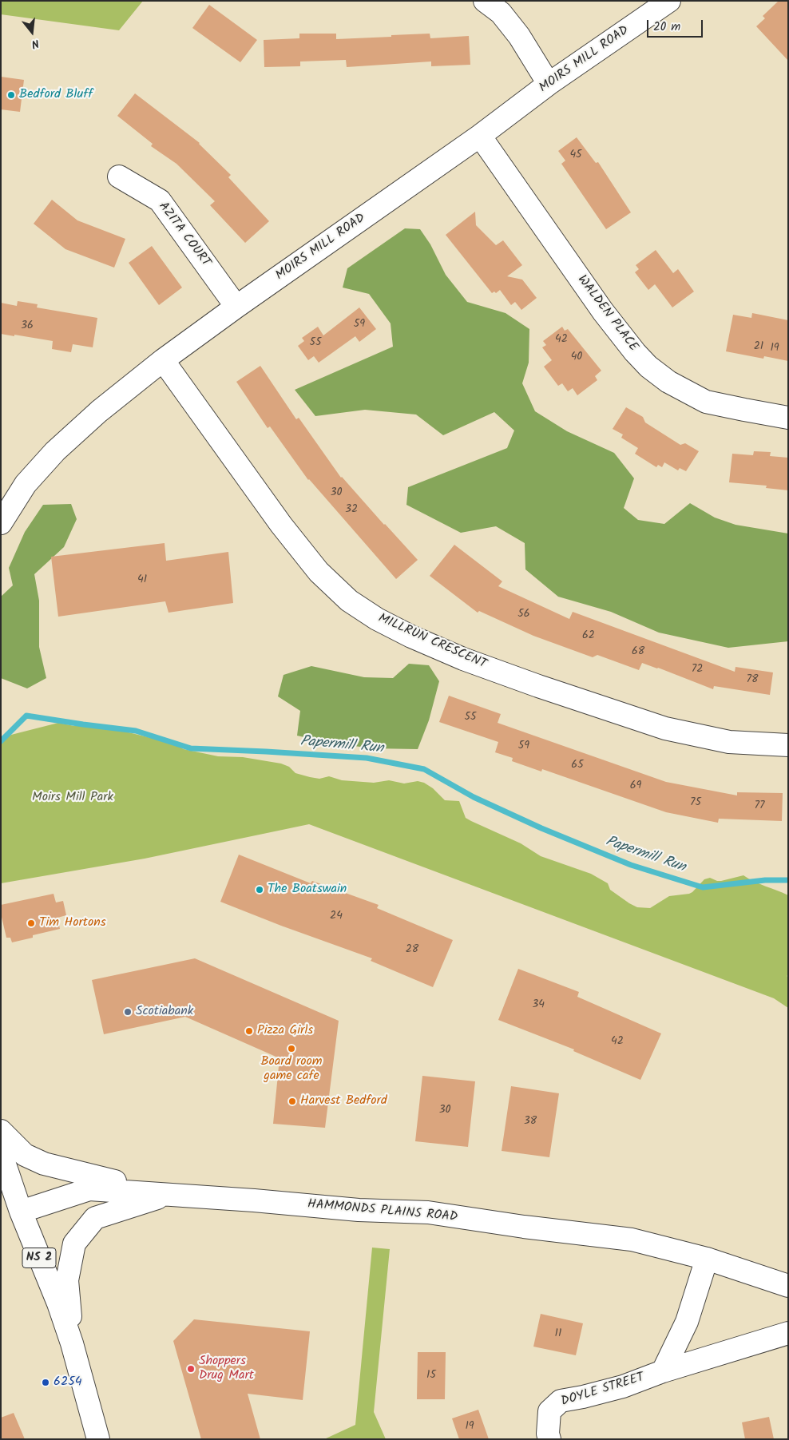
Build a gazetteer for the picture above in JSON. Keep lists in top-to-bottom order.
{
  "streets": {
    "street": [
      "MOIRS MILL ROAD",
      "AZITA COURT",
      "WALDEN PLACE",
      "MILLRUN CRESCENT",
      "HAMMONDS PLAINS ROAD",
      "NS 2",
      "DOYLE STREET"
    ]
  },
  "crossings": [
    ["MOIRS MILL ROAD", "AZITA COURT"],
    ["MOIRS MILL ROAD", "WALDEN PLACE"],
    ["MOIRS MILL ROAD", "MILLRUN CRESCENT"],
    ["HAMMONDS PLAINS ROAD", "NS 2"]
  ],
  "water": ["Papermill Run"],
  "parks": ["Moirs Mill Park"],
  "places": [
    "Bedford Bluff",
    "The Boatswain",
    "Tim Hortons",
    "Scotiabank",
    "Pizza Girls",
    "Board room game cafe",
    "Harvest Bedford",
    "Shoppers Drug Mart",
    "6254"
  ],
  "house_numbers": [
    "45",
    "59",
    "36",
    "42",
    "55",
    "21",
    "19",
    "40",
    "30",
    "32",
    "41",
    "56",
    "62",
    "68",
    "72",
    "78",
    "55",
    "59",
    "65",
    "69",
    "75",
    "77",
    "24",
    "28",
    "34",
    "42",
    "30",
    "38",
    "11",
    "15",
    "19"
  ],
  "scale_bar": "20 m",
  "north": "bottom"
}
